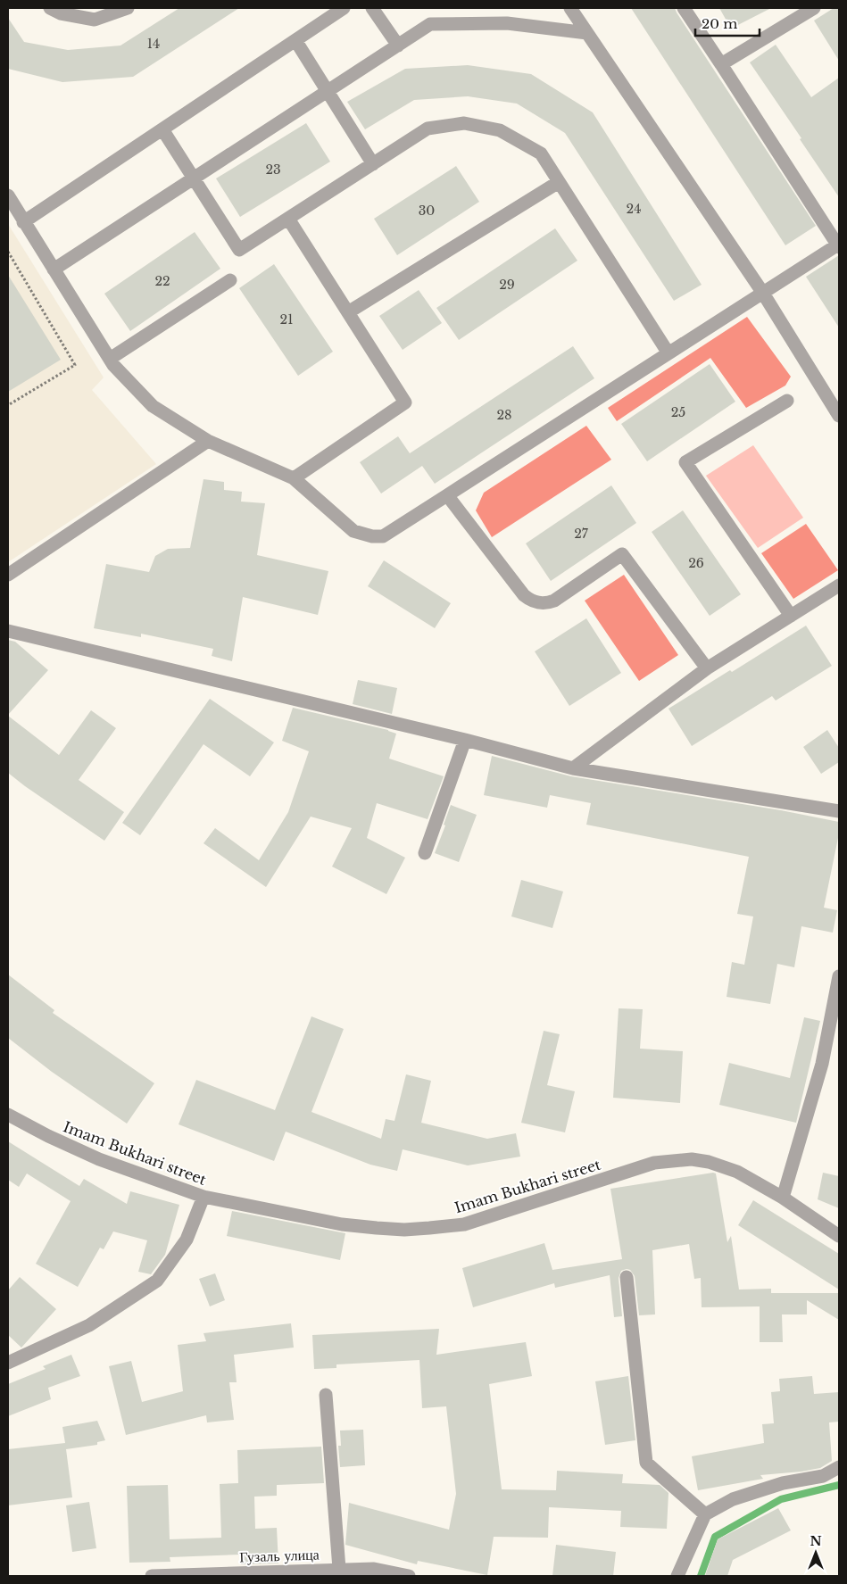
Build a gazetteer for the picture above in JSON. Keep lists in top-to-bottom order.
{
  "streets": {
    "street": ["Imam Bukhari street", "Гузаль улица"]
  },
  "house_numbers": [
    "14",
    "23",
    "24",
    "30",
    "22",
    "29",
    "21",
    "25",
    "28",
    "27",
    "26"
  ],
  "scale_bar": "20 m",
  "north": "top"
}
